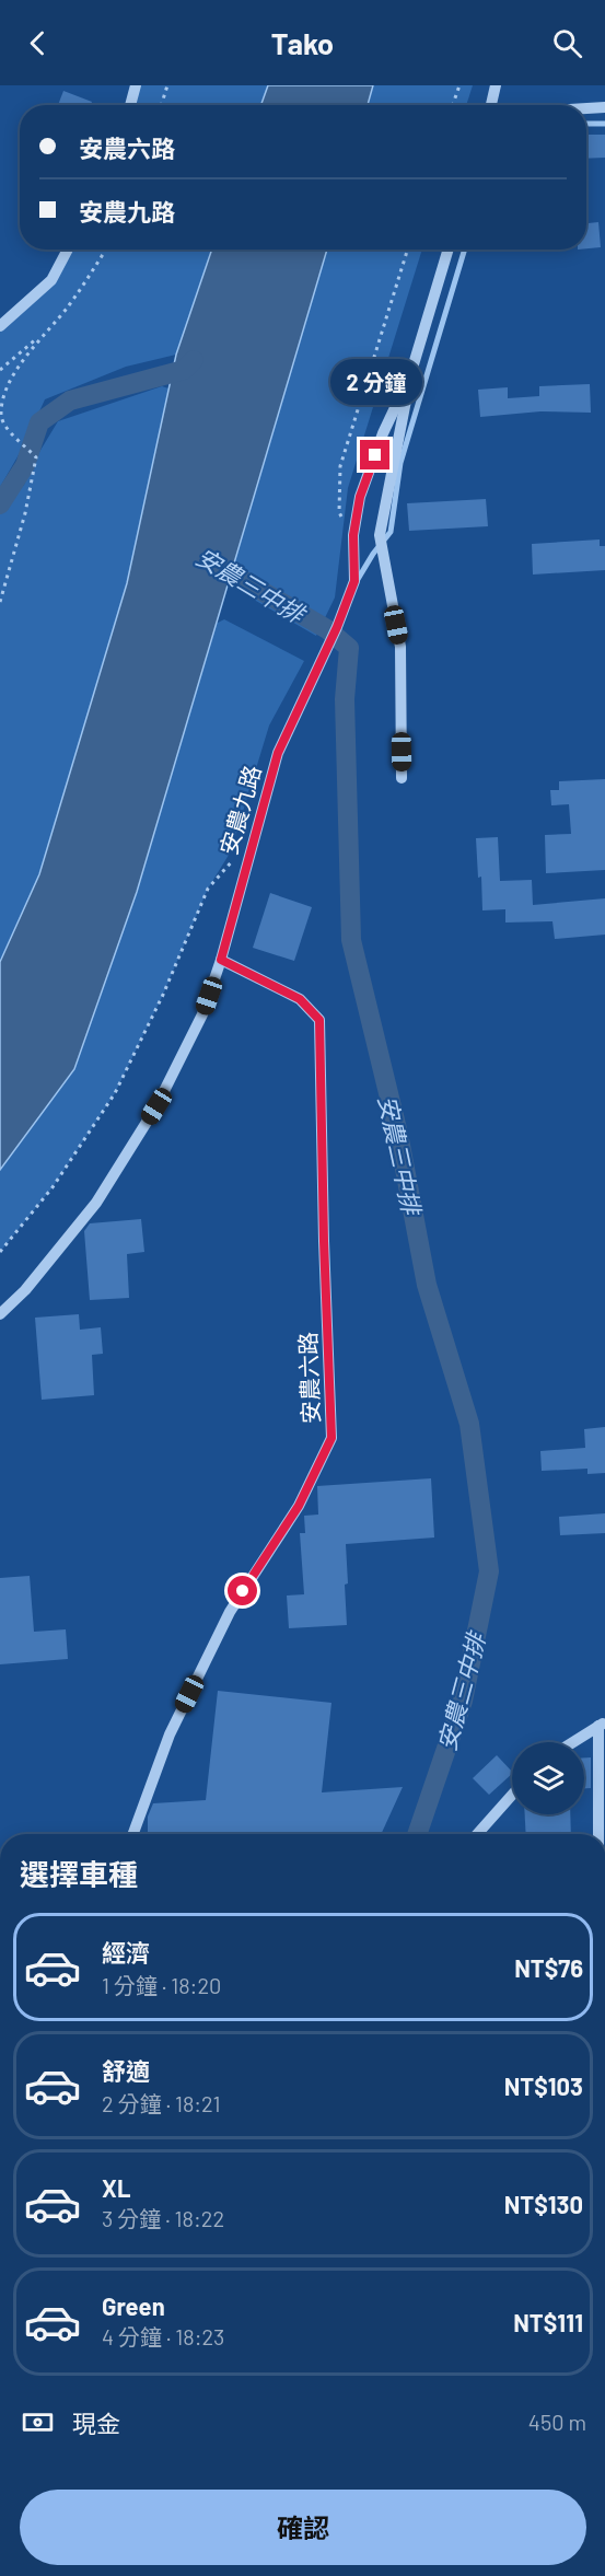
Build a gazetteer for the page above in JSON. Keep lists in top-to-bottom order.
{
  "streets": {
    "street": ["安農九路", "安農六路"]
  },
  "crossings": [
    ["安農九路", "安農六路"]
  ],
  "water": ["安農三中排"],
  "page": {
    "header": "Tako",
    "banner": ["安農六路", "安農九路"],
    "bubble": "2 分鐘",
    "heading": "選擇車種",
    "list": [
      {
        "name": "經濟",
        "note": "1 分鐘 · 18:20",
        "value": "NT$76"
      },
      {
        "name": "舒適",
        "note": "2 分鐘 · 18:21",
        "value": "NT$103"
      },
      {
        "name": "XL",
        "note": "3 分鐘 · 18:22",
        "value": "NT$130"
      },
      {
        "name": "Green",
        "note": "4 分鐘 · 18:23",
        "value": "NT$111"
      }
    ],
    "pay": ["現金", "450 m"],
    "buttons": "確認"
  }
}
